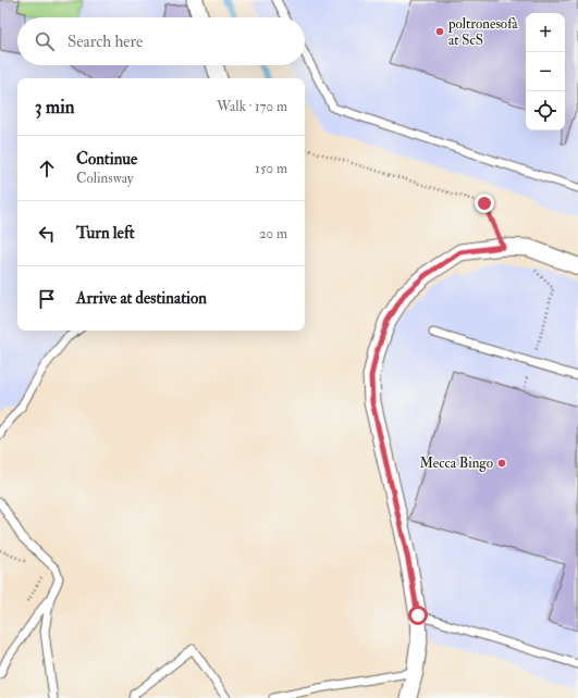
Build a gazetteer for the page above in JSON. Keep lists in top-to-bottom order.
{
  "places": ["poltronesofà at ScS", "Mecca Bingo"],
  "page": {
    "map_buttons": ["+", "−"],
    "search": "Search here",
    "heading": ["3 min", "Walk · 170 m"],
    "list": [
      ["Continue", "Colinsway", "150 m"],
      ["Turn left", "20 m"],
      "Arrive at destination"
    ]
  }
}
